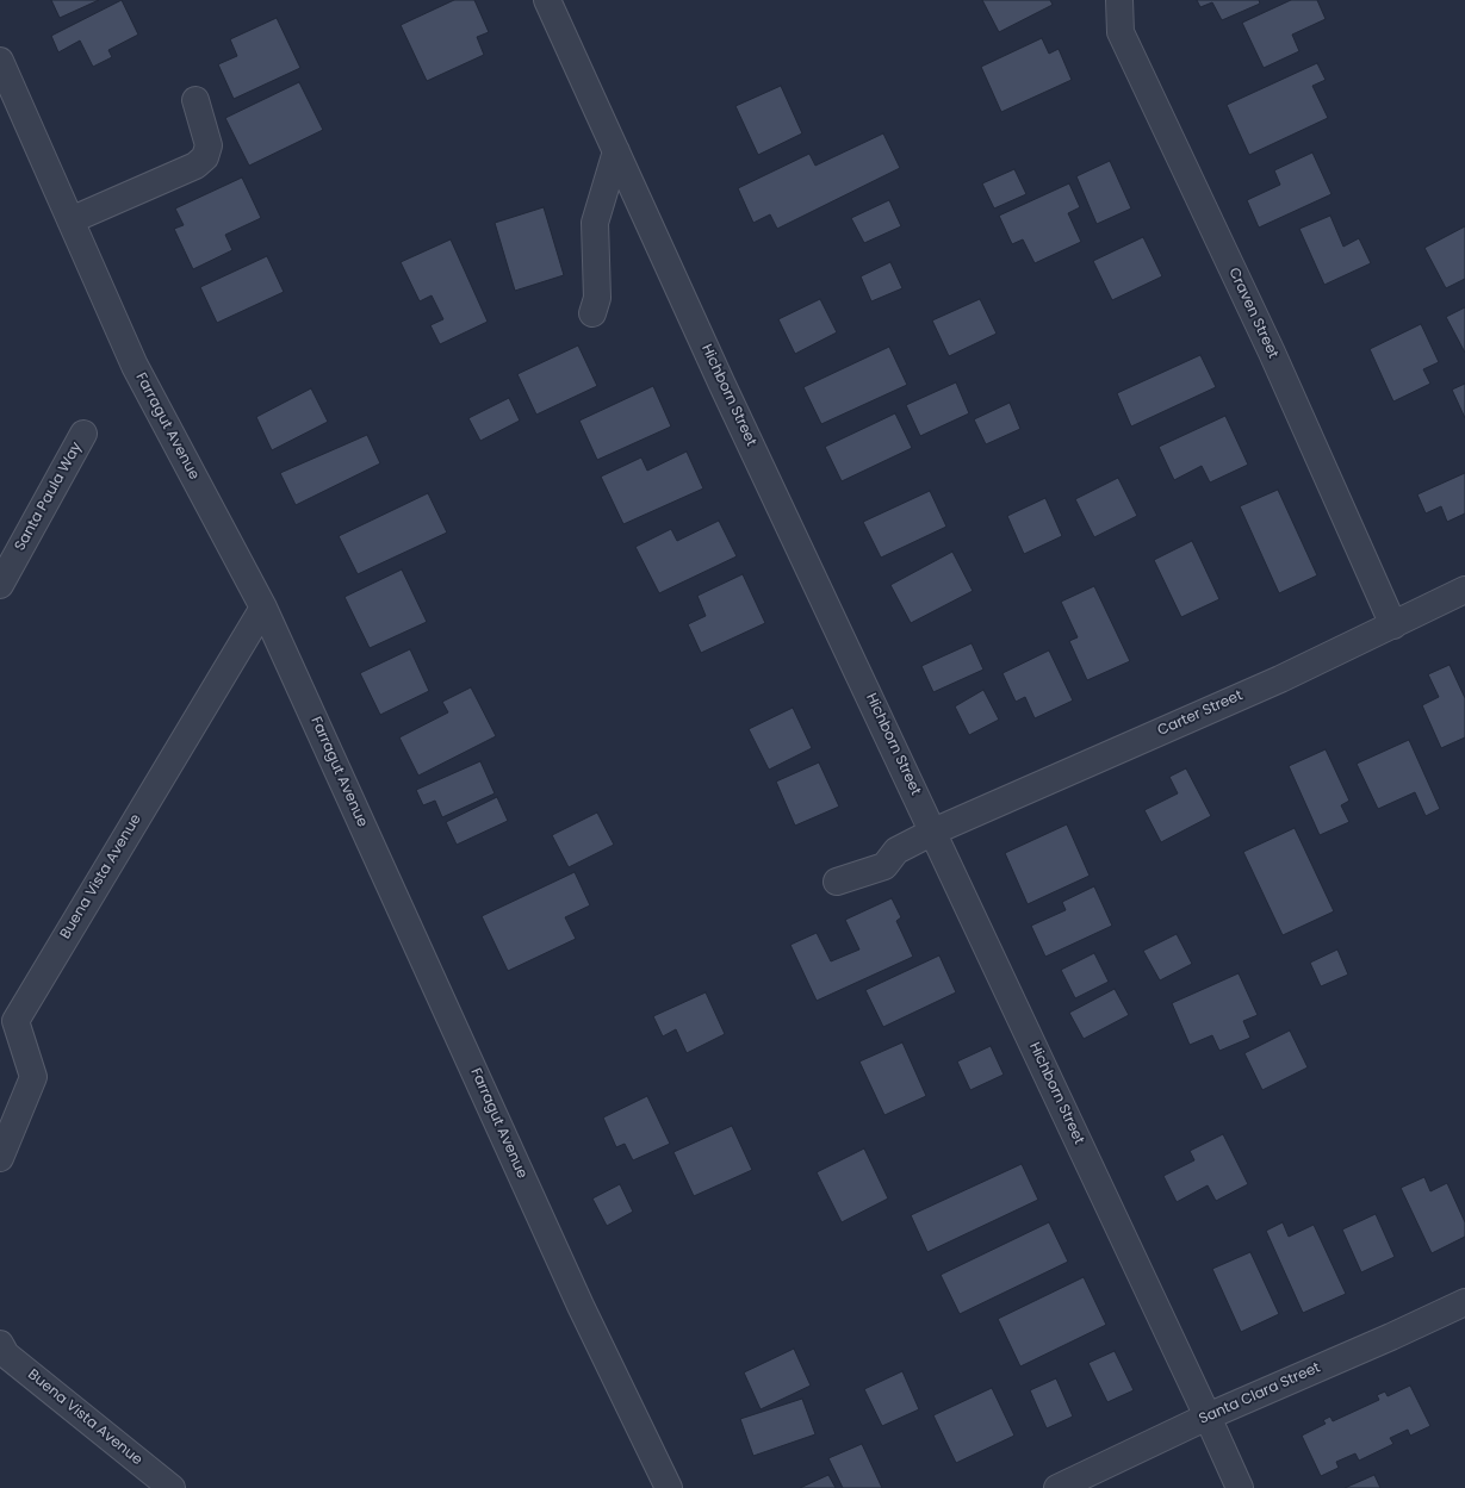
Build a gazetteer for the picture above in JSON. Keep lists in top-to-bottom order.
{
  "streets": {
    "street": [
      "Craven Street",
      "Hichborn Street",
      "Farragut Avenue",
      "Santa Paula Way",
      "Carter Street",
      "Buena Vista Avenue",
      "Santa Clara Street"
    ]
  },
  "crossings": [
    ["Craven Street", "Carter Street"],
    ["Hichborn Street", "Carter Street"],
    ["Hichborn Street", "Santa Clara Street"],
    ["Farragut Avenue", "Buena Vista Avenue"]
  ]
}
